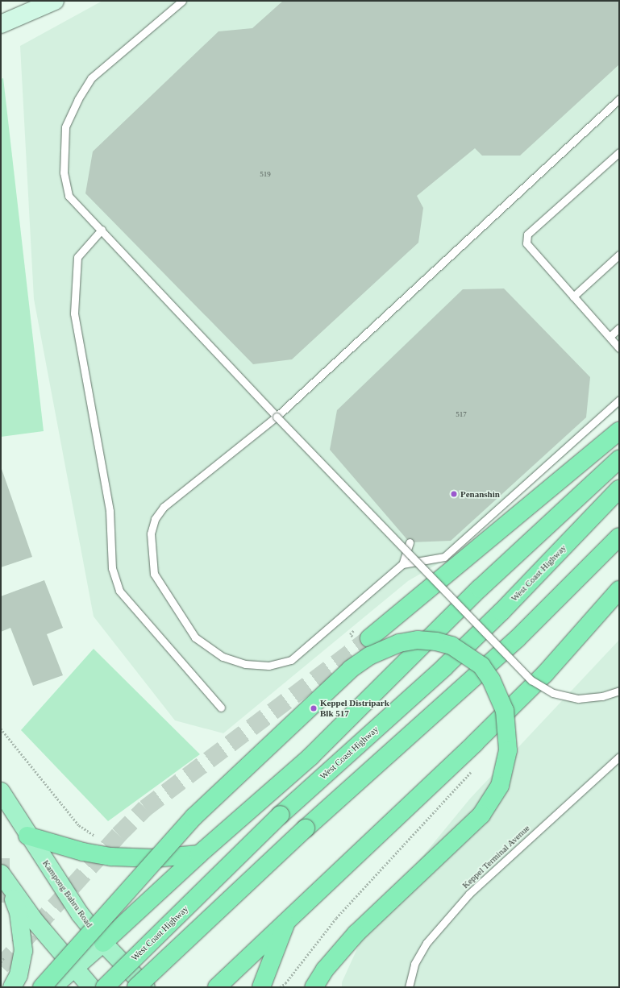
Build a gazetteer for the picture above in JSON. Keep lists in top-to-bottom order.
{
  "streets": {
    "highway": ["West Coast Highway"],
    "main road": ["Kampong Bahru Road"],
    "lane": ["Keppel Terminal Avenue"]
  },
  "places": ["Penanshin", "Keppel Distripark Blk 517"],
  "house_numbers": ["519", "517"]
}
